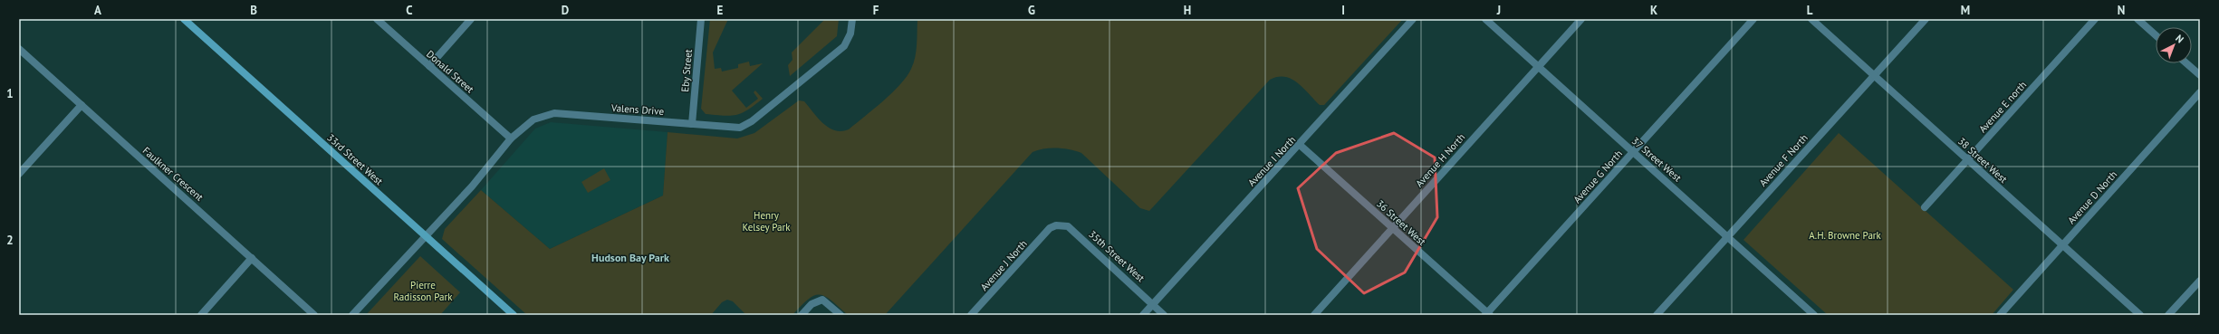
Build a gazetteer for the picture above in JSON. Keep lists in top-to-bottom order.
{
  "streets": {
    "main road": ["33rd Street West"],
    "street": [
      "Eby Street",
      "Donald Street",
      "Avenue E north",
      "Valens Drive",
      "37 Street West",
      "Avenue H North",
      "Avenue F North",
      "38 Street West",
      "Avenue I North",
      "Faulkner Crescent",
      "Avenue G North",
      "Avenue D North",
      "36 Street West",
      "35th Street West",
      "Avenue J North"
    ]
  },
  "crossings": [
    ["Eby Street", "Valens Drive"],
    ["Donald Street", "Valens Drive"],
    ["Avenue E north", "38 Street West"],
    ["Valens Drive", "33rd Street West"],
    ["37 Street West", "Avenue H North"],
    ["37 Street West", "Avenue F North"],
    ["37 Street West", "Avenue G North"],
    ["Avenue H North", "36 Street West"],
    ["Avenue F North", "38 Street West"],
    ["38 Street West", "Avenue D North"],
    ["Avenue I North", "36 Street West"],
    ["Avenue I North", "35th Street West"],
    ["Avenue G North", "36 Street West"],
    ["35th Street West", "Avenue J North"]
  ],
  "districts": ["Hudson Bay Park"],
  "parks": ["Henry Kelsey Park", "A.H. Browne Park", "Pierre Radisson Park"],
  "north": "top right",
  "grid": {
    "columns": [
      "A",
      "B",
      "C",
      "D",
      "E",
      "F",
      "G",
      "H",
      "I",
      "J",
      "K",
      "L",
      "M",
      "N"
    ],
    "rows": ["1", "2"]
  }
}
